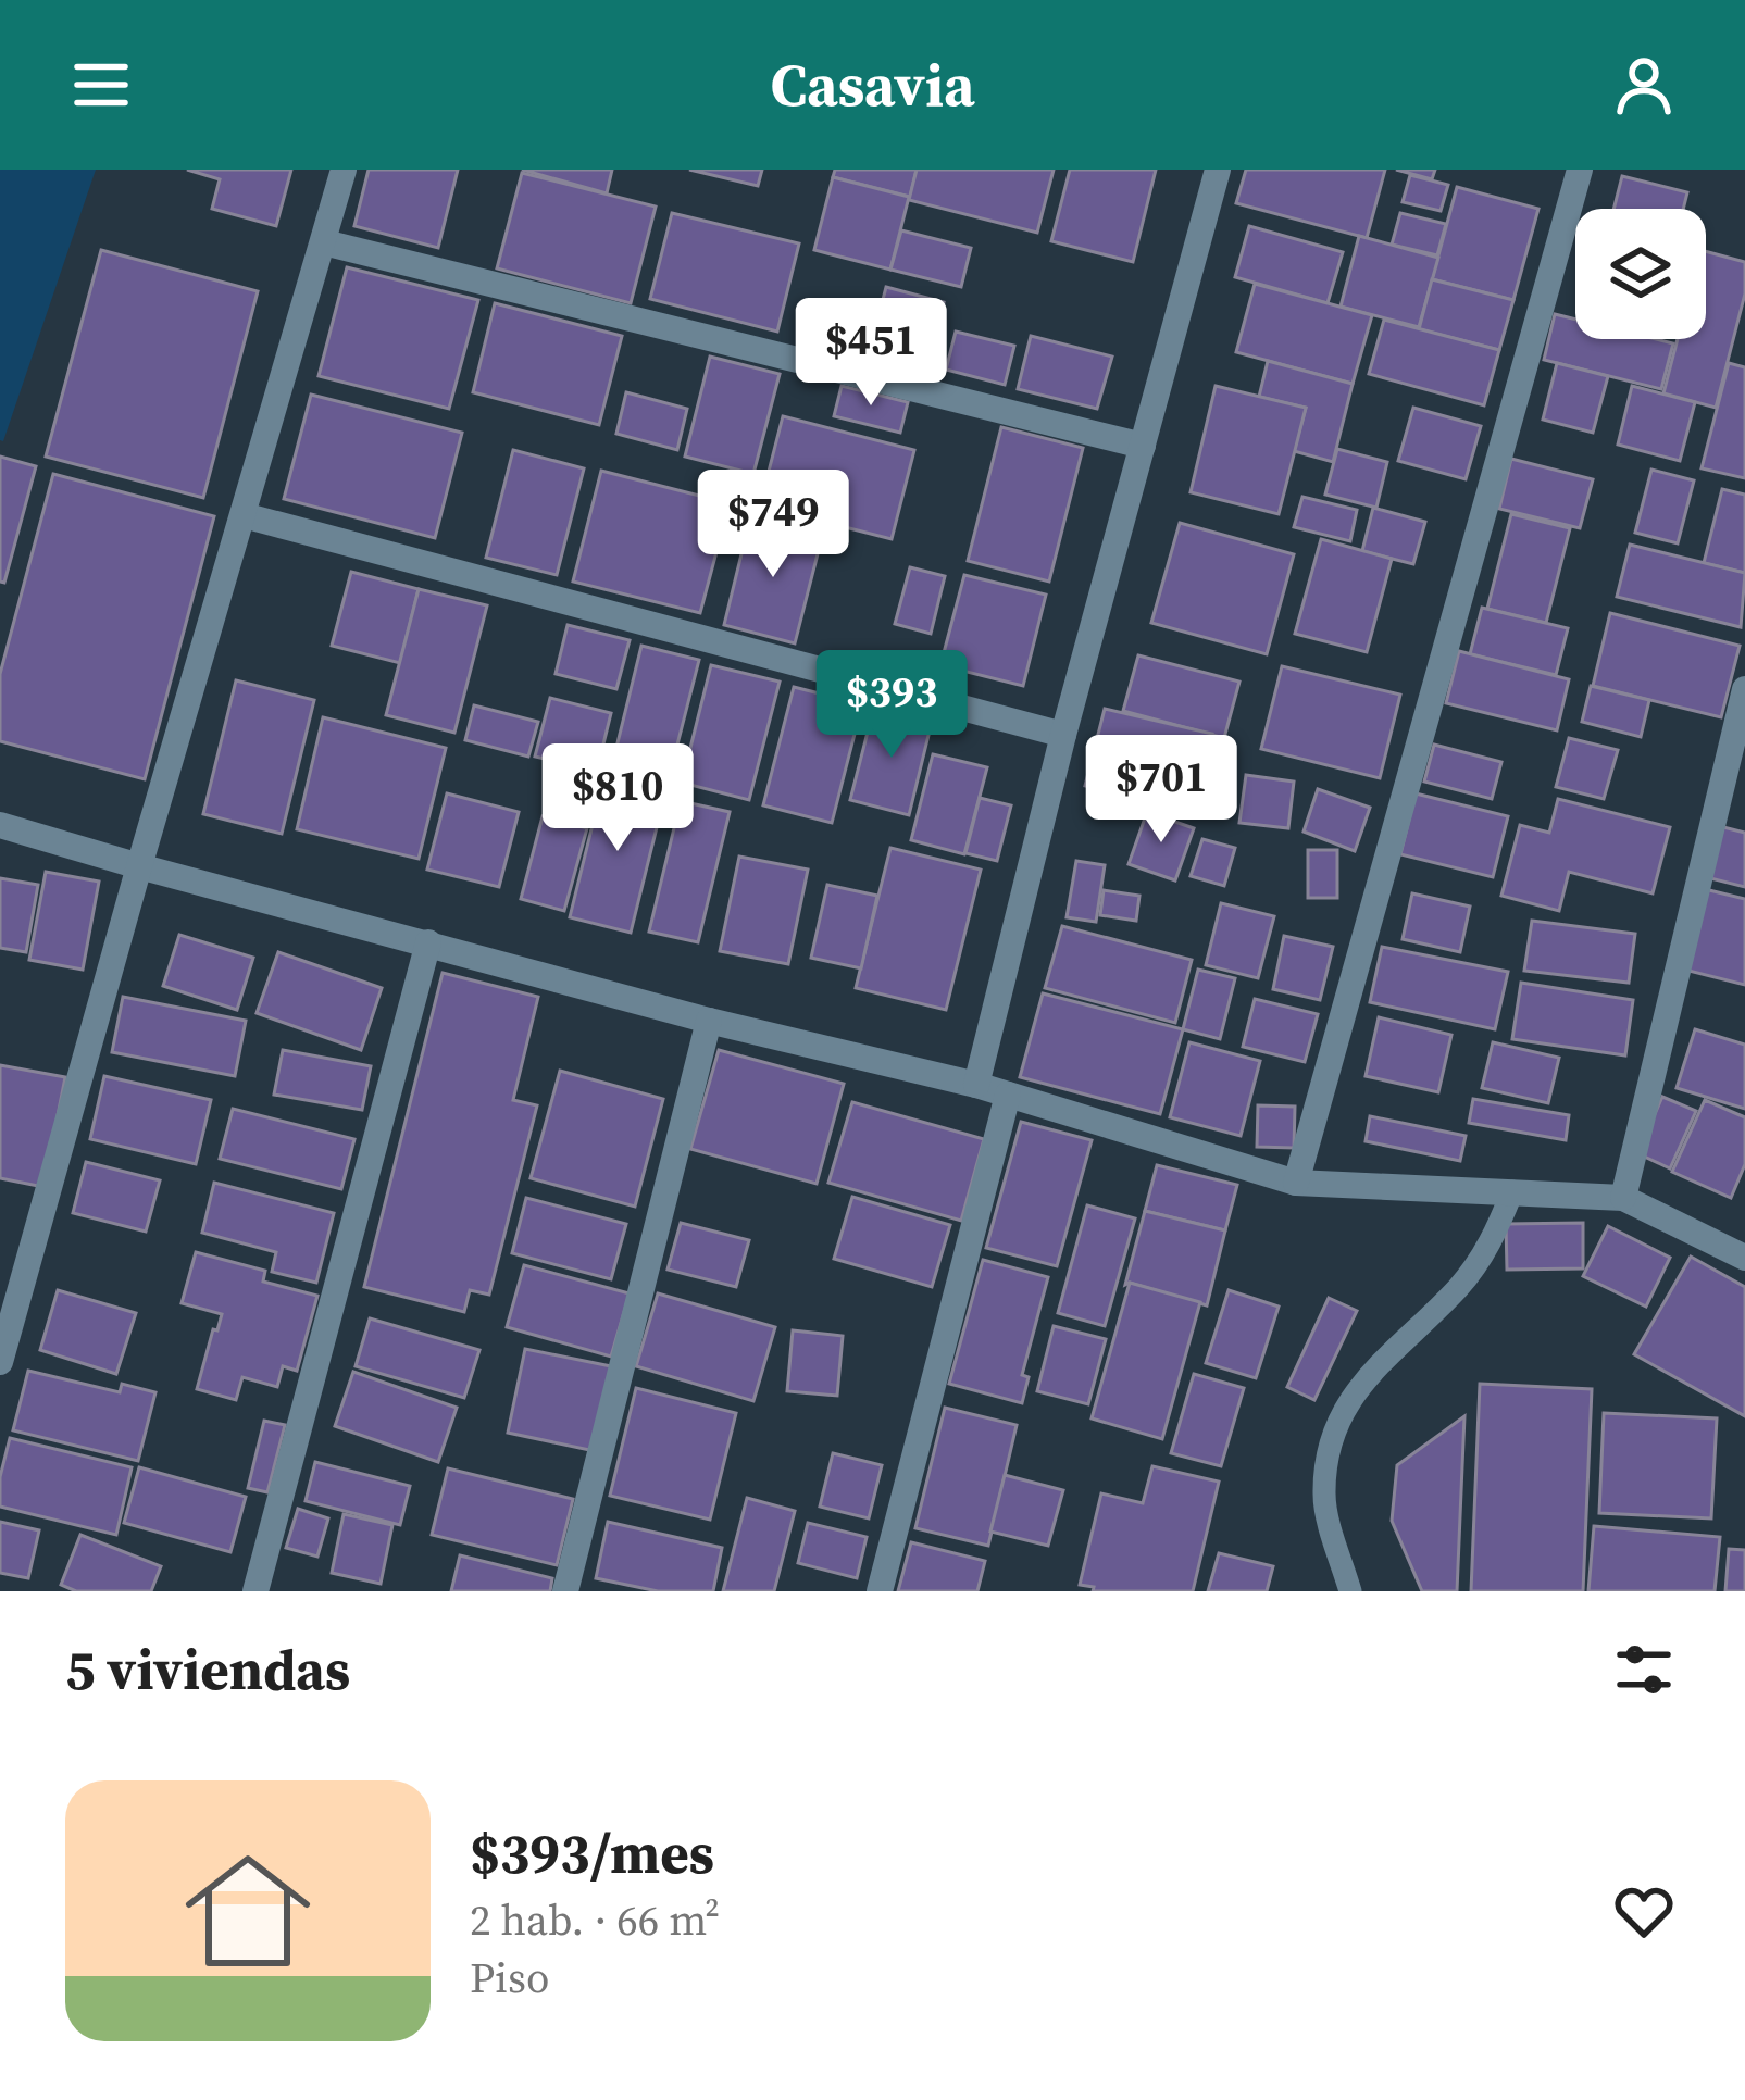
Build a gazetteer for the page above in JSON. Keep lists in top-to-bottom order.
{
  "page": {
    "header": "Casavia",
    "price": [
      "$451",
      "$749",
      "$393",
      "$701",
      "$810"
    ],
    "heading": "5 viviendas",
    "list": [
      {
        "name": "$393/mes",
        "note": "2 hab. · 66 m² · Piso"
      }
    ]
  }
}
